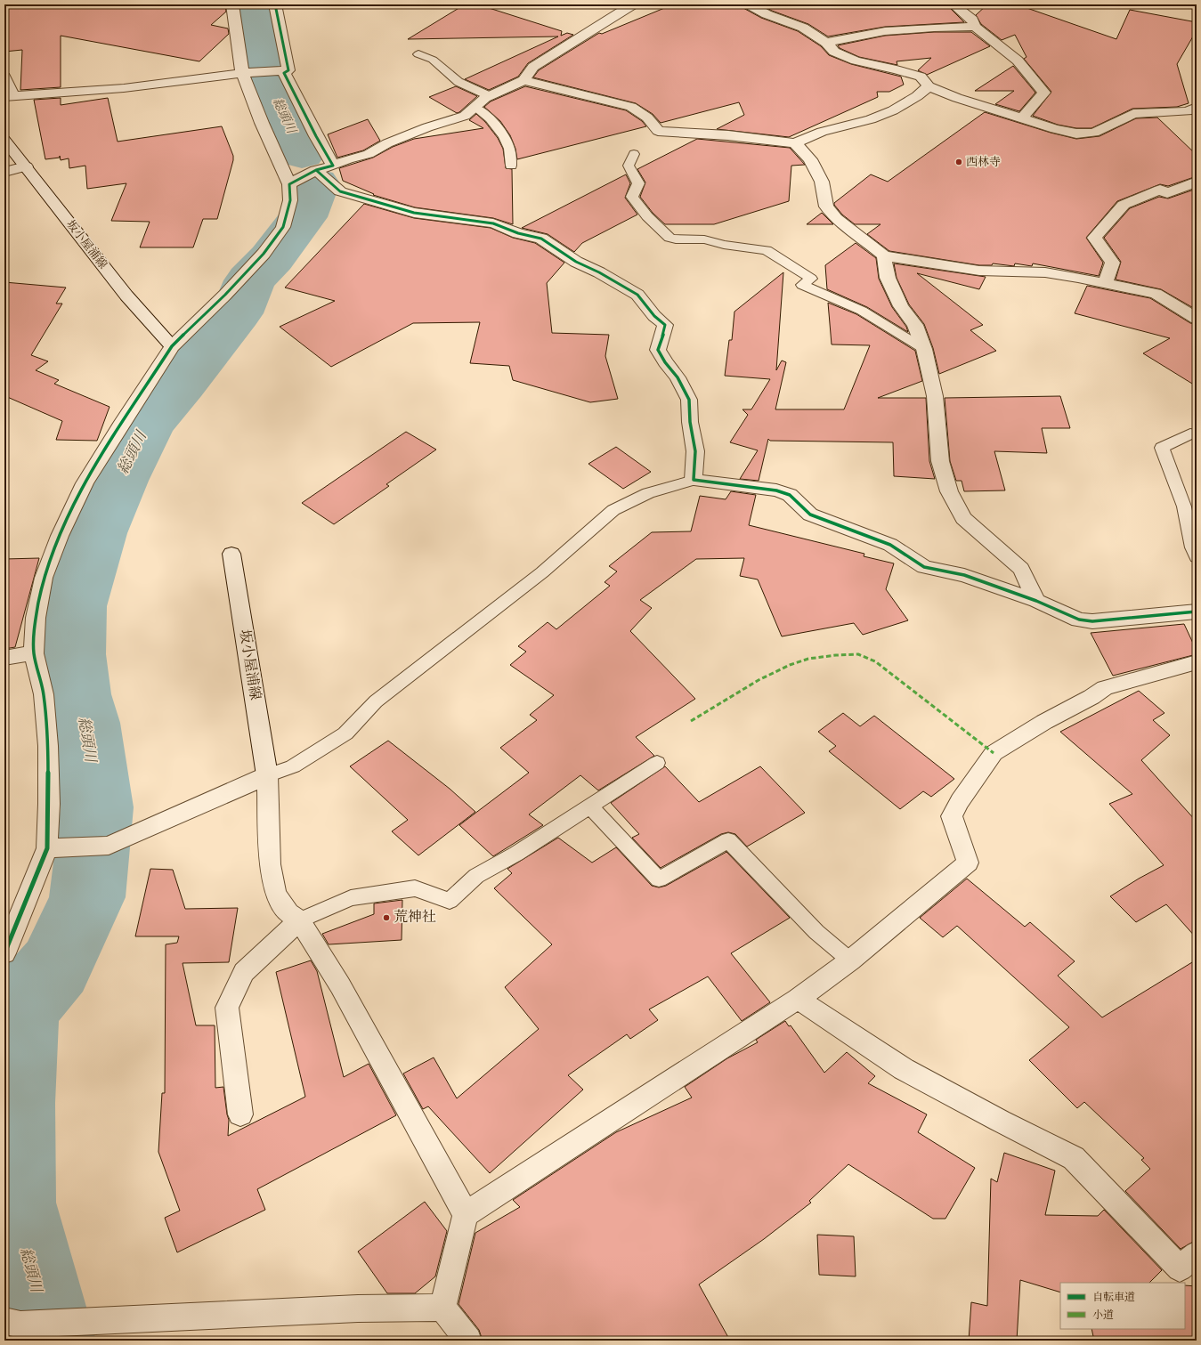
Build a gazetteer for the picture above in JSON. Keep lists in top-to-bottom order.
{
  "streets": {
    "street": ["坂小屋浦線"]
  },
  "water": ["総頭川"],
  "places": ["西林寺", "荒神社"],
  "legend": ["自転車道", "小道"]
}
